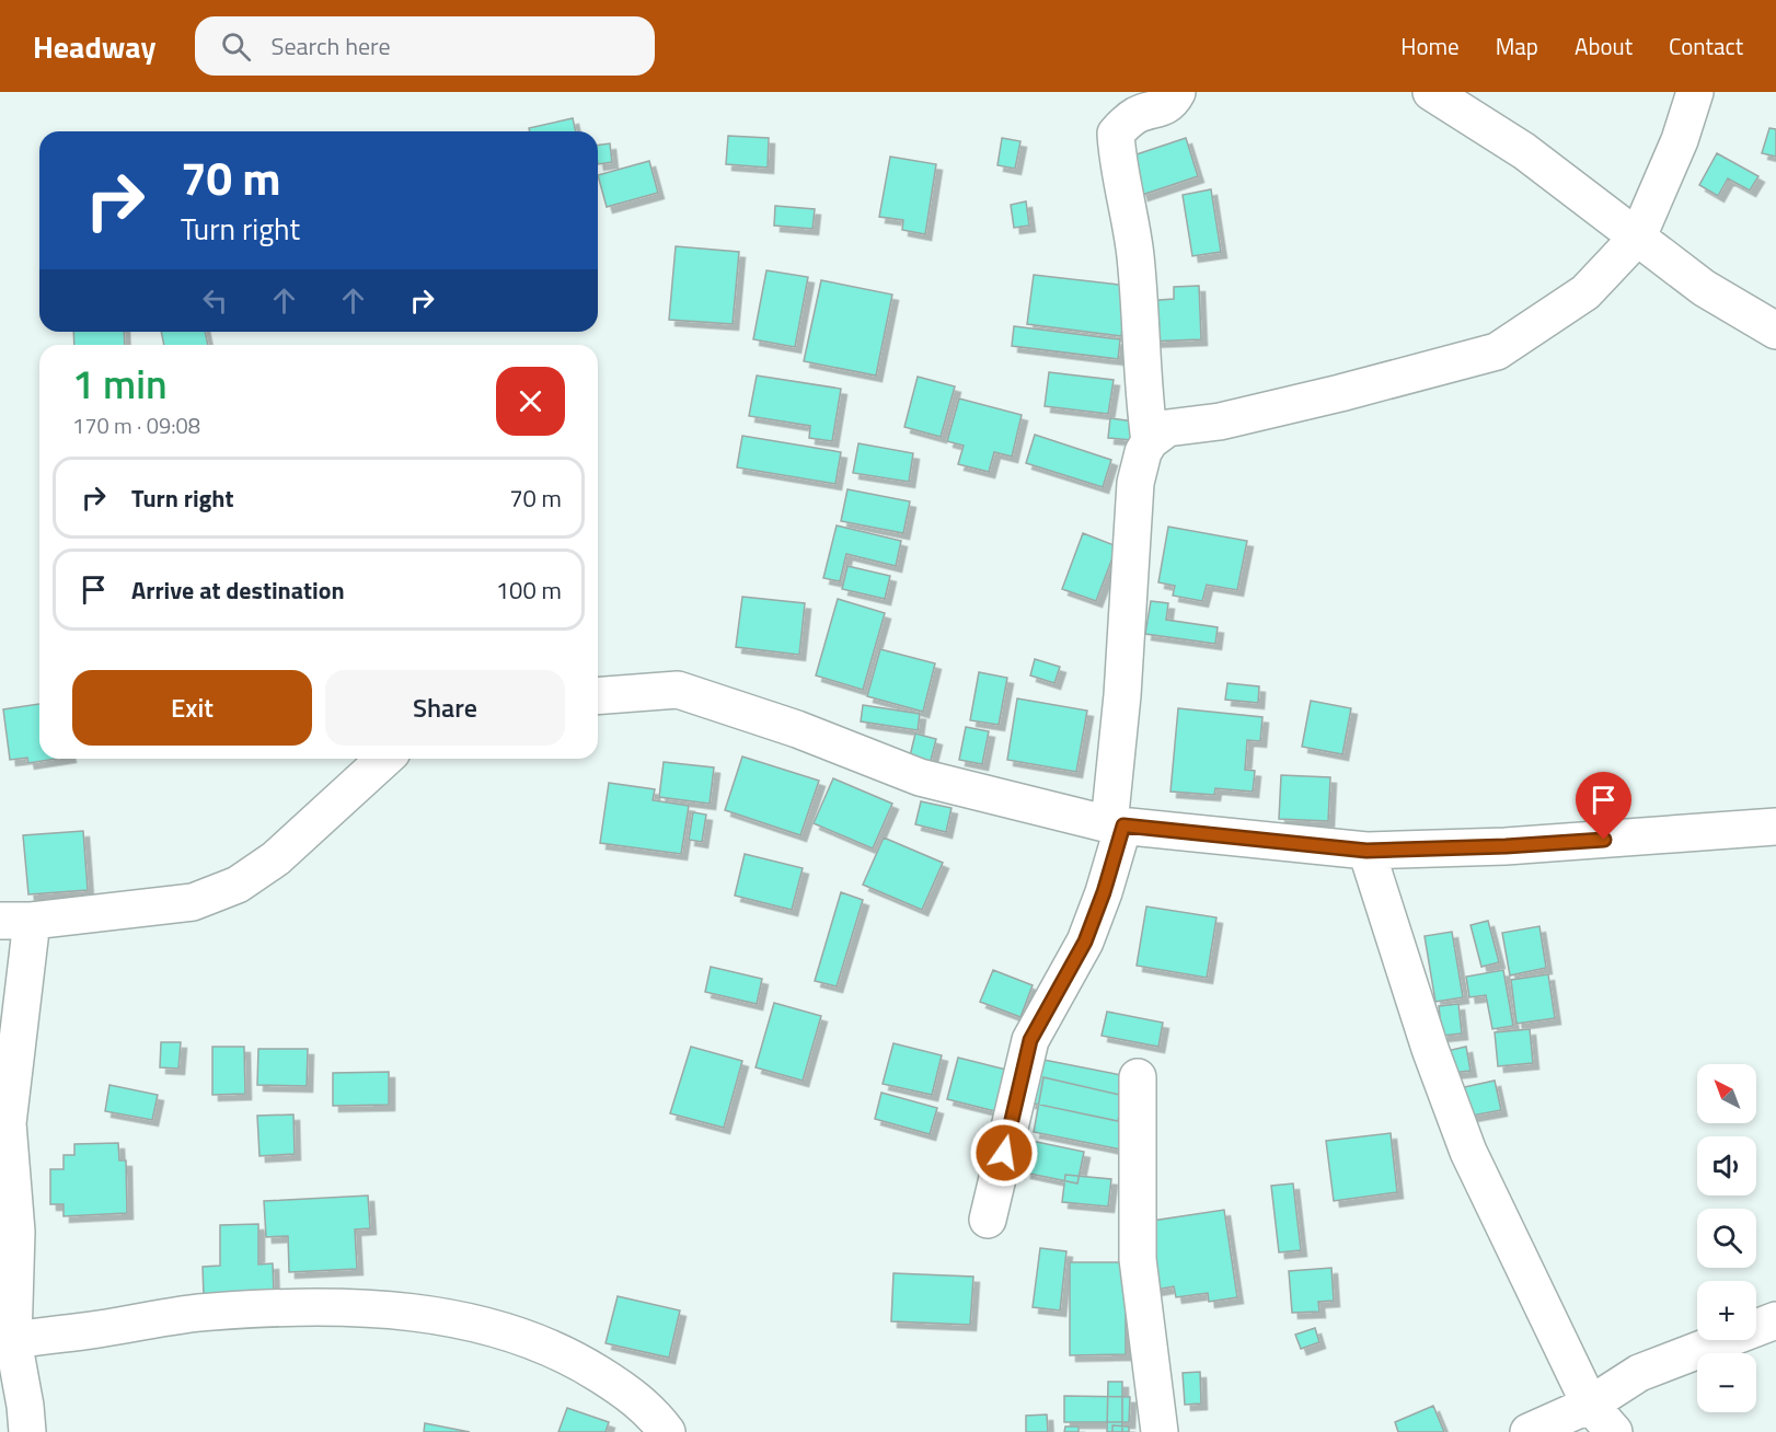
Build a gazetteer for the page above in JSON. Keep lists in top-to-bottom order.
{
  "north": "top left",
  "page": {
    "header": "Headway",
    "search": "Search here",
    "nav": [
      "Home",
      "Map",
      "About",
      "Contact"
    ],
    "turn": ["70 m", "Turn right"],
    "heading": ["1 min", "170 m · 09:08"],
    "list": [
      {
        "name": "Turn right",
        "value": "70 m"
      },
      {
        "name": "Arrive at destination",
        "value": "100 m"
      }
    ],
    "buttons": ["Exit", "Share"],
    "map_buttons": ["+", "−"]
  }
}
